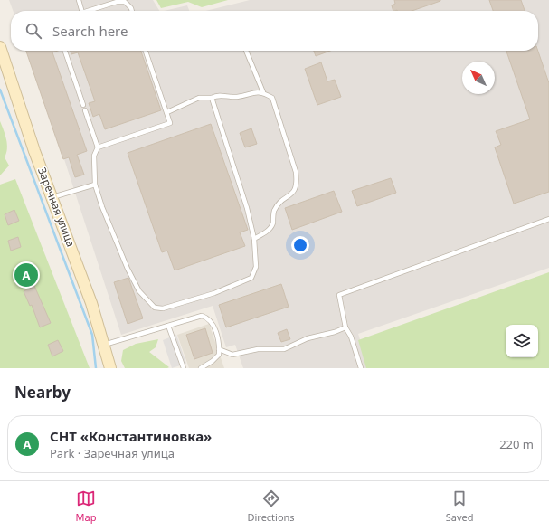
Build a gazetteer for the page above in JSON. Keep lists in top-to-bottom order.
{
  "streets": {
    "street": ["Заречная улица"]
  },
  "north": "top left",
  "page": {
    "search": "Search here",
    "pins": "A",
    "heading": "Nearby",
    "list": [
      {
        "mark": "A",
        "name": "СНТ «Константиновка»",
        "note": "Park · Заречная улица",
        "value": "220 m"
      }
    ],
    "nav": ["Map", "Directions", "Saved"]
  }
}
